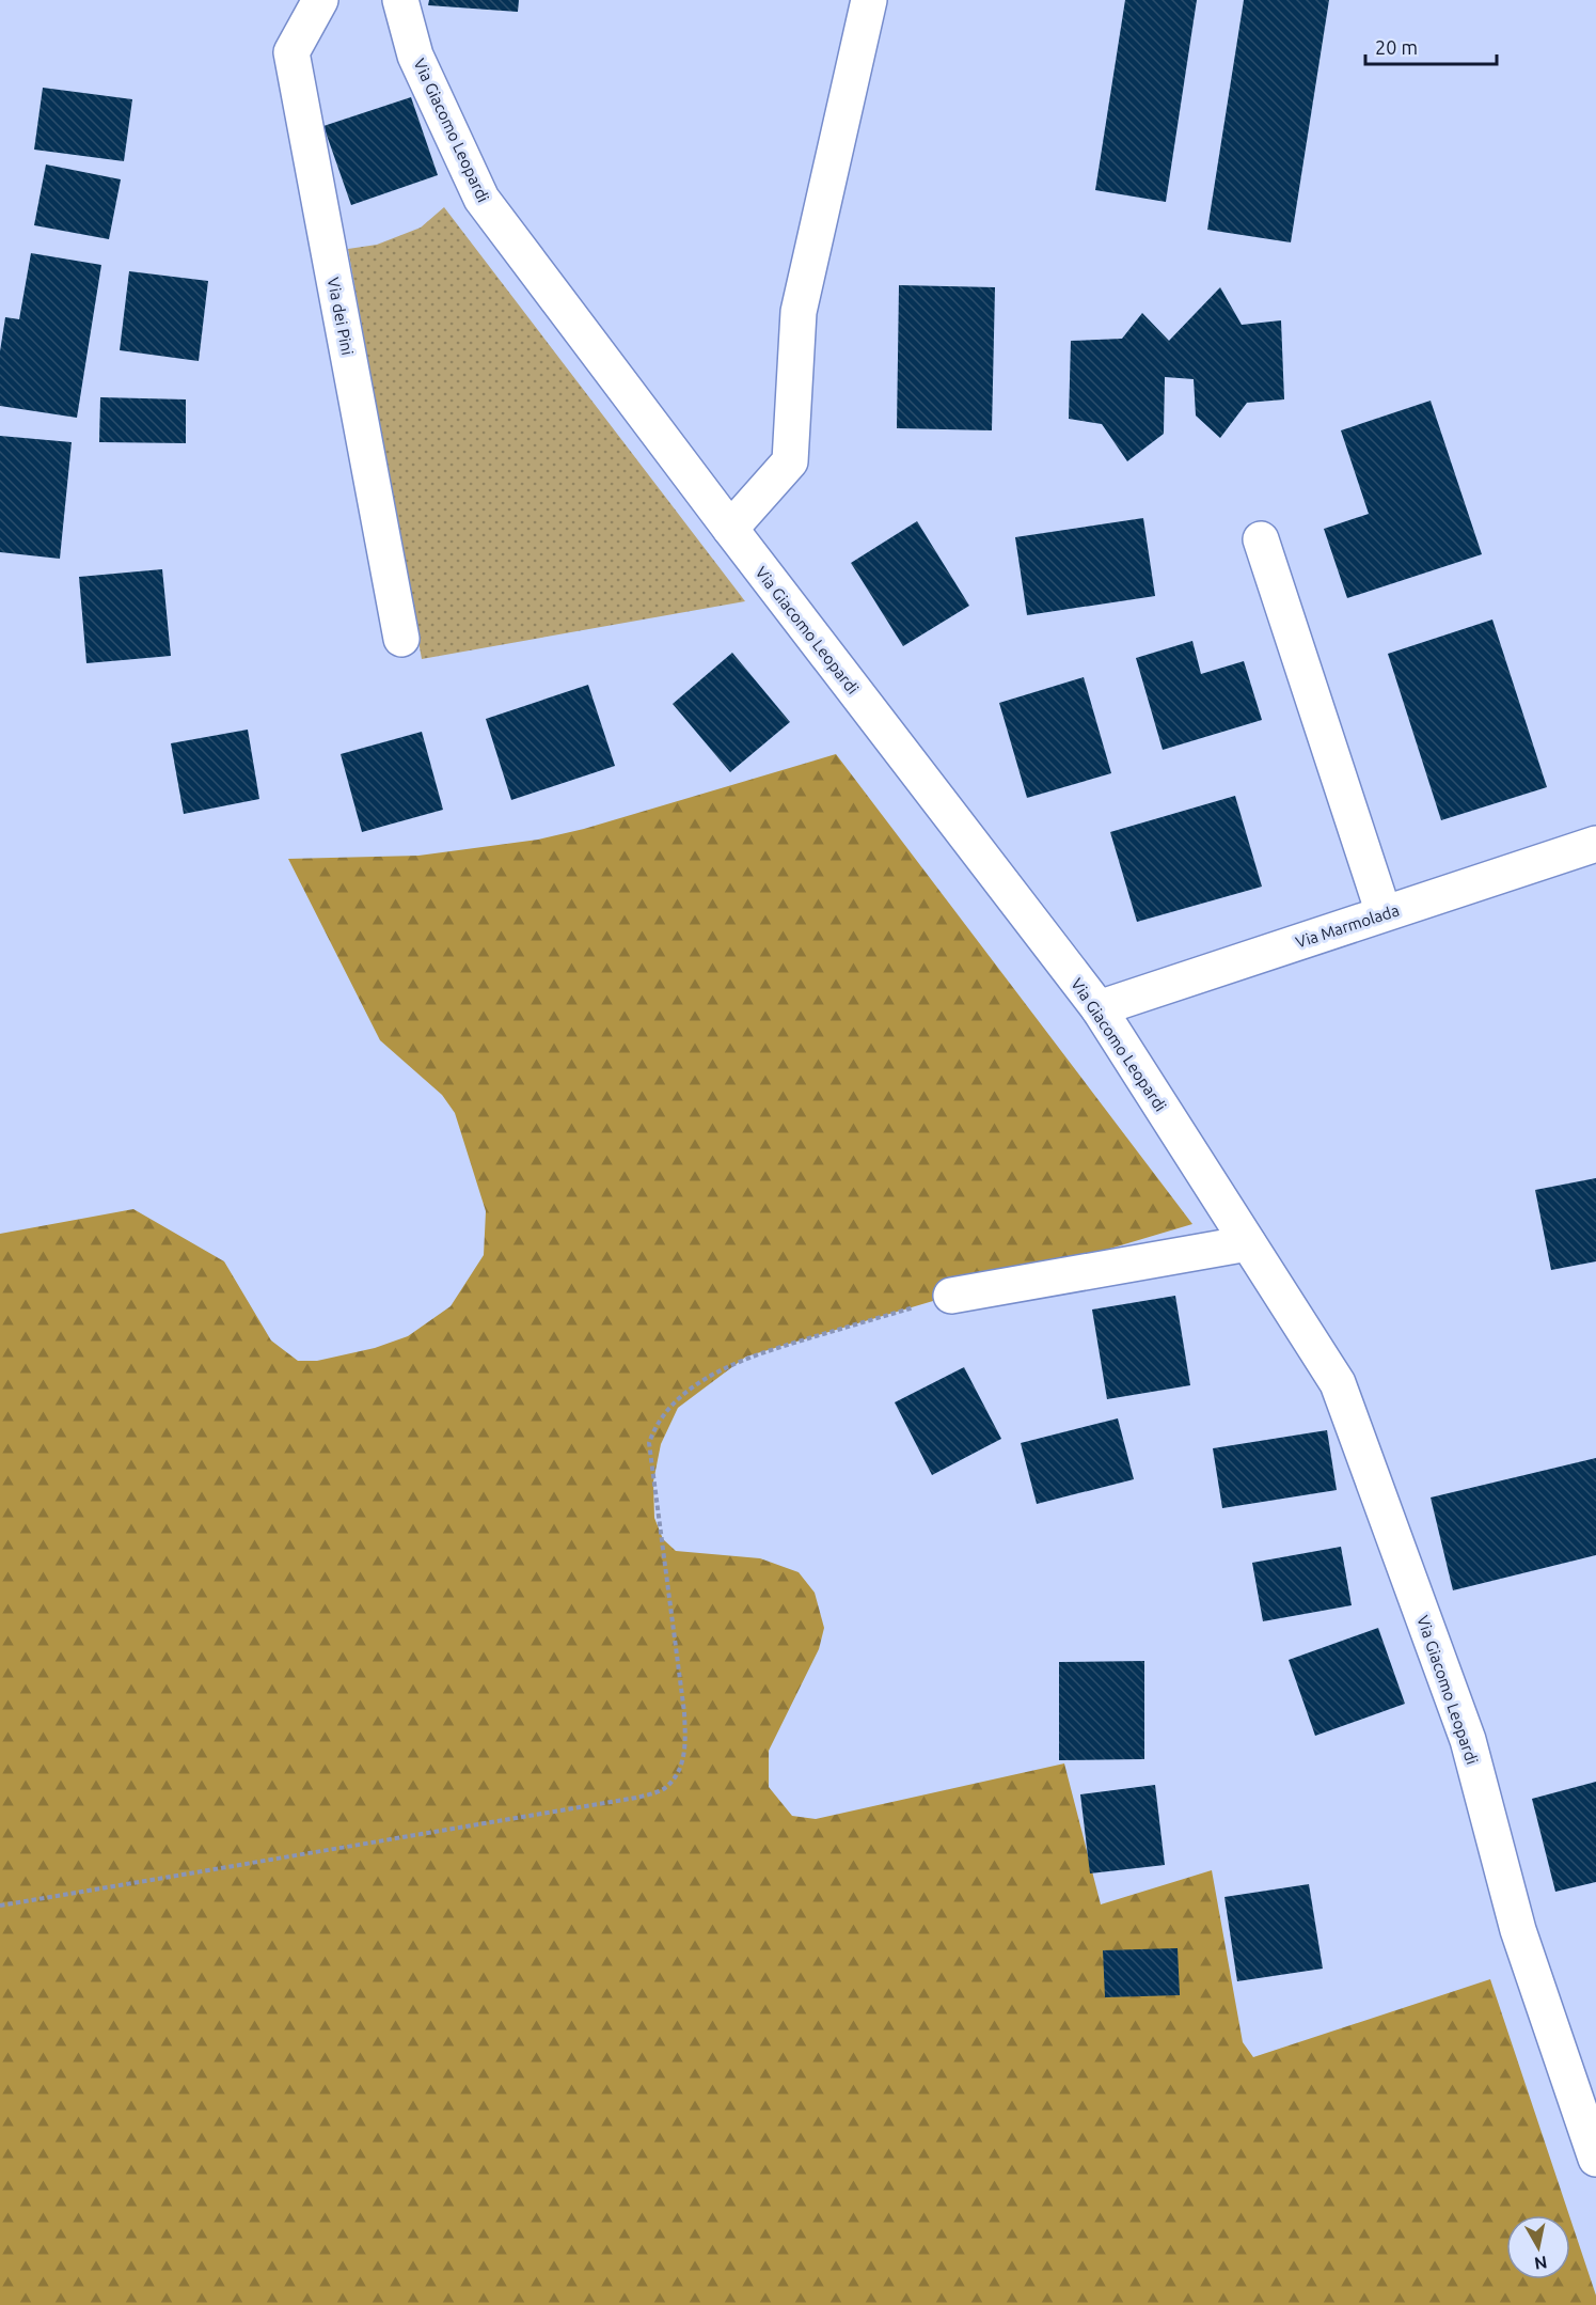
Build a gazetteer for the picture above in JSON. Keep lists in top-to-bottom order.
{
  "streets": {
    "street": ["Via Giacomo Leopardi", "Via dei Pini", "Via Marmolada"]
  },
  "crossings": [
    ["Via Giacomo Leopardi", "Via Marmolada"]
  ],
  "scale_bar": "20 m",
  "north": "bottom"
}
